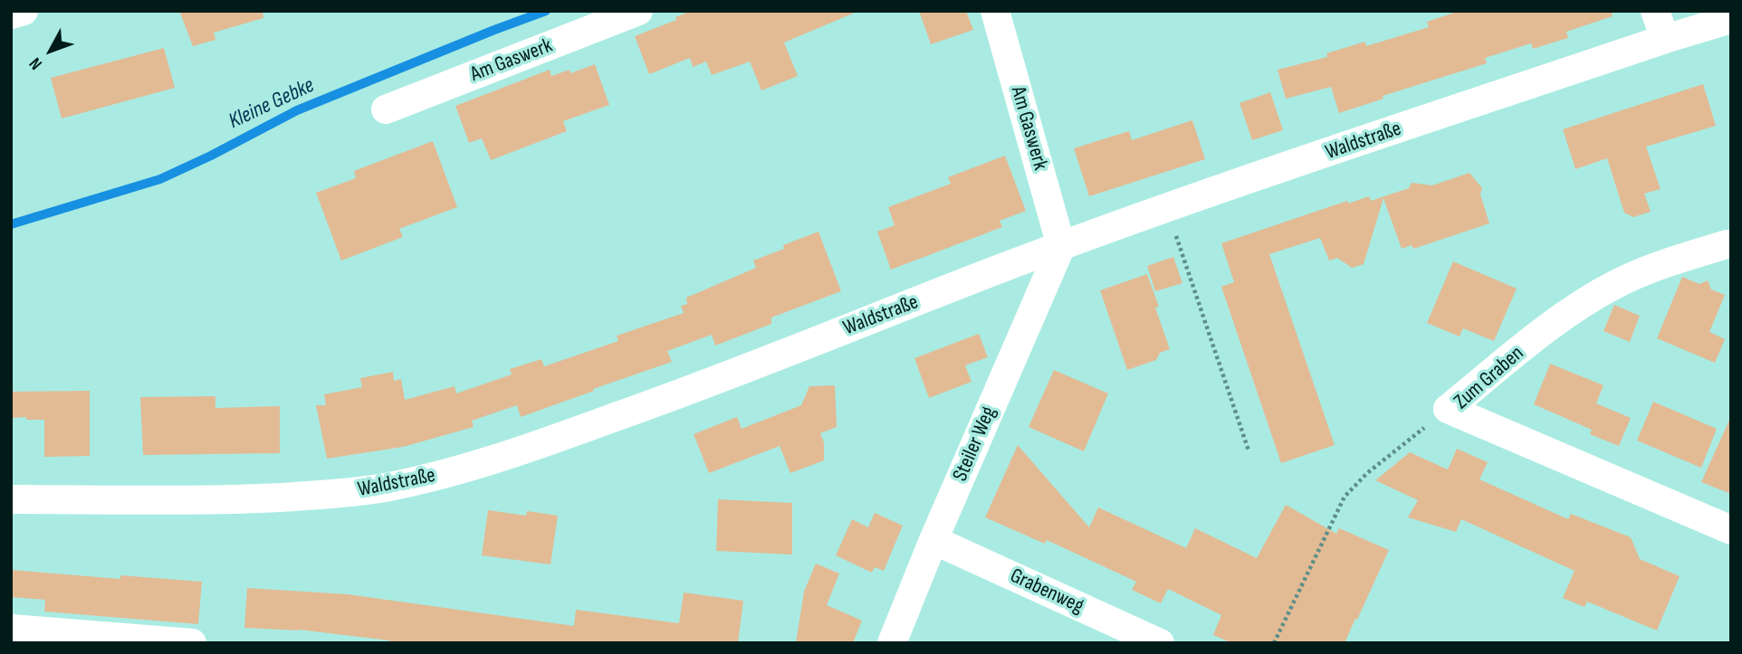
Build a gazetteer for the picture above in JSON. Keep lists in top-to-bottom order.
{
  "streets": {
    "street": [
      "Am Gaswerk",
      "Waldstraße",
      "Zum Graben",
      "Steiler Weg",
      "Grabenweg"
    ]
  },
  "crossings": [
    ["Am Gaswerk", "Waldstraße"],
    ["Am Gaswerk", "Steiler Weg"],
    ["Waldstraße", "Steiler Weg"],
    ["Steiler Weg", "Grabenweg"]
  ],
  "water": ["Kleine Gebke"],
  "north": "bottom left"
}
